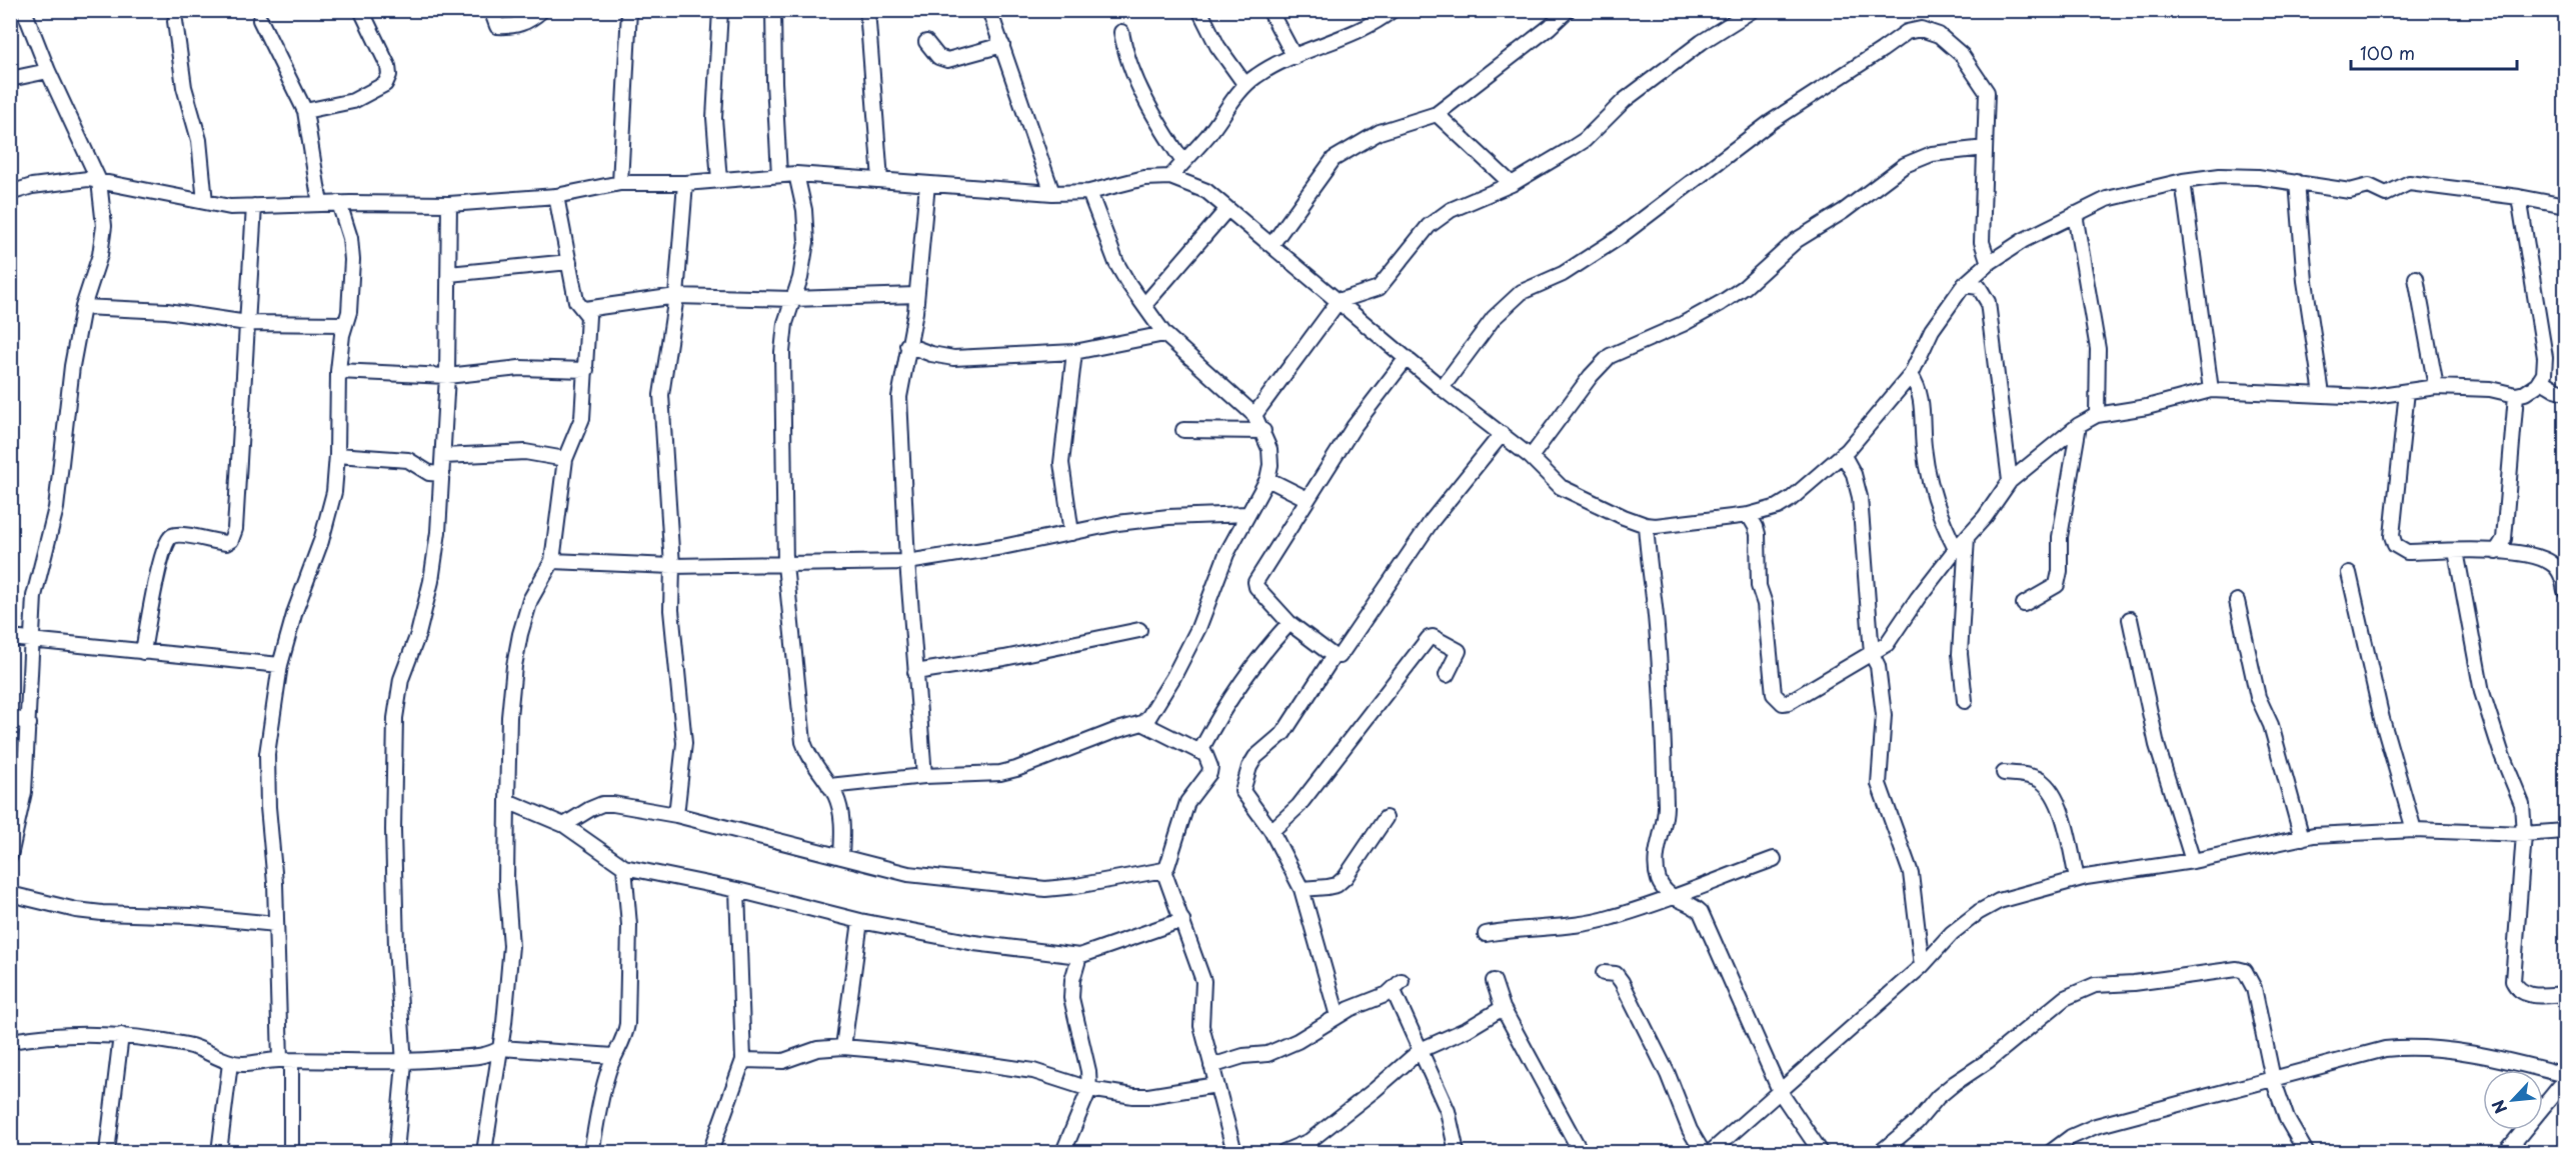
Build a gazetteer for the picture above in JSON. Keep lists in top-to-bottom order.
{
  "scale_bar": "100 m",
  "north": "bottom left"
}
